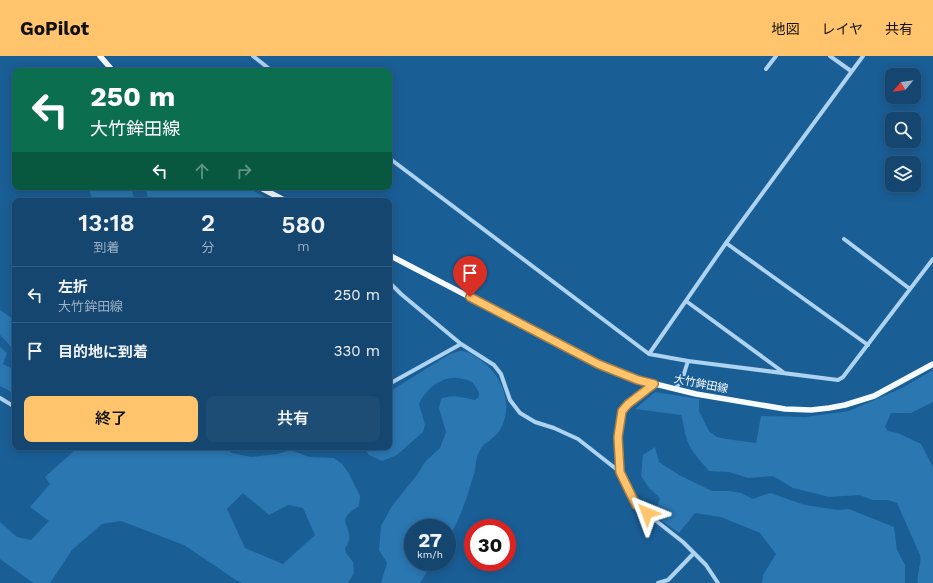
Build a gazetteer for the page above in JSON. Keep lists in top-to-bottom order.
{
  "streets": {
    "main road": ["大竹鉾田線"]
  },
  "north": "bottom left",
  "page": {
    "header": "GoPilot",
    "nav": ["地図", "レイヤ", "共有"],
    "turn": ["250 m", "大竹鉾田線"],
    "eta": [
      "13:18",
      "到着",
      "2",
      "分",
      "580",
      "m"
    ],
    "list": [
      {
        "name": "左折",
        "note": "大竹鉾田線",
        "value": "250 m"
      },
      {
        "name": "目的地に到着",
        "value": "330 m"
      }
    ],
    "buttons": ["終了", "共有"],
    "speed": "27 km/h",
    "limit": "30"
  }
}
